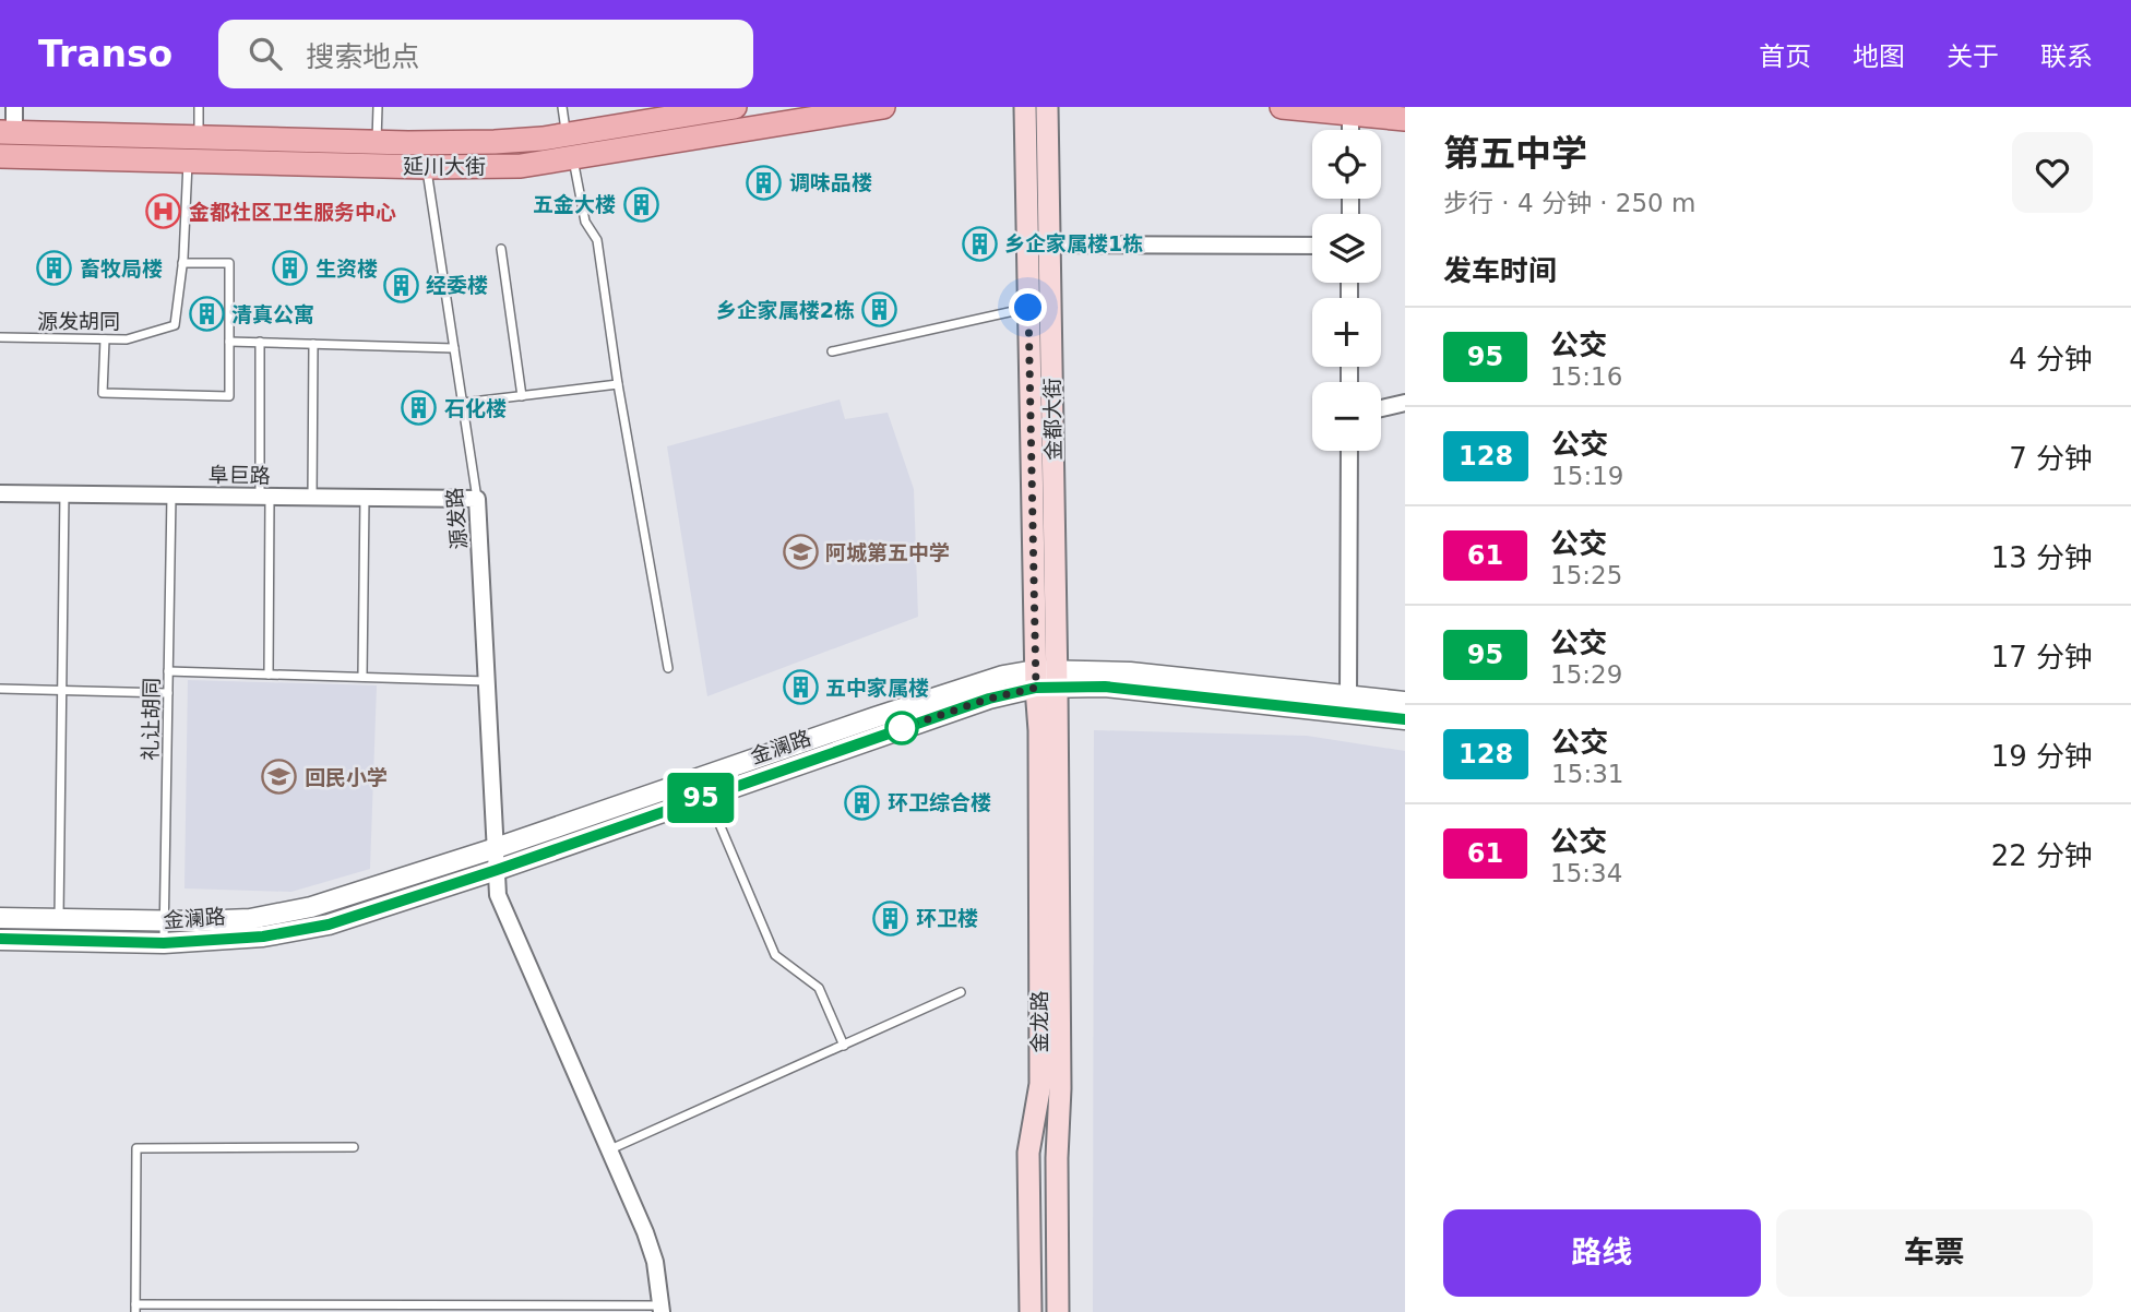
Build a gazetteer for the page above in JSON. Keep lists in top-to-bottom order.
{
  "streets": {
    "main road": ["延川大街", "金都大街", "金龙路"],
    "street": ["阜巨路", "源发路", "金澜路"],
    "lane": ["源发胡同", "礼让胡同"]
  },
  "crossings": [
    ["延川大街", "源发胡同"],
    ["延川大街", "源发路"],
    ["金都大街", "金澜路"],
    ["金都大街", "金龙路"],
    ["阜巨路", "源发路"],
    ["阜巨路", "礼让胡同"],
    ["源发路", "金澜路"],
    ["礼让胡同", "金澜路"]
  ],
  "places": {
    "building": [
      "调味品楼",
      "五金大楼",
      "乡企家属楼1栋",
      "畜牧局楼",
      "生资楼",
      "经委楼",
      "乡企家属楼2栋",
      "清真公寓",
      "石化楼",
      "五中家属楼",
      "环卫综合楼",
      "环卫楼"
    ],
    "hospital": ["金都社区卫生服务中心"],
    "school or university": ["阿城第五中学", "回民小学"]
  },
  "lines": ["bus line 95"],
  "page": {
    "header": "Transo",
    "search": "搜索地点",
    "nav": [
      "首页",
      "地图",
      "关于",
      "联系"
    ],
    "on_map": "95",
    "heading": [
      ["第五中学", "步行 · 4 分钟 · 250 m"],
      "发车时间"
    ],
    "map_buttons": ["+", "−"],
    "list": [
      {
        "mark": "95",
        "name": "公交",
        "note": "15:16",
        "value": "4 分钟"
      },
      {
        "mark": "128",
        "name": "公交",
        "note": "15:19",
        "value": "7 分钟"
      },
      {
        "mark": "61",
        "name": "公交",
        "note": "15:25",
        "value": "13 分钟"
      },
      {
        "mark": "95",
        "name": "公交",
        "note": "15:29",
        "value": "17 分钟"
      },
      {
        "mark": "128",
        "name": "公交",
        "note": "15:31",
        "value": "19 分钟"
      },
      {
        "mark": "61",
        "name": "公交",
        "note": "15:34",
        "value": "22 分钟"
      }
    ],
    "buttons": ["路线", "车票"]
  }
}
